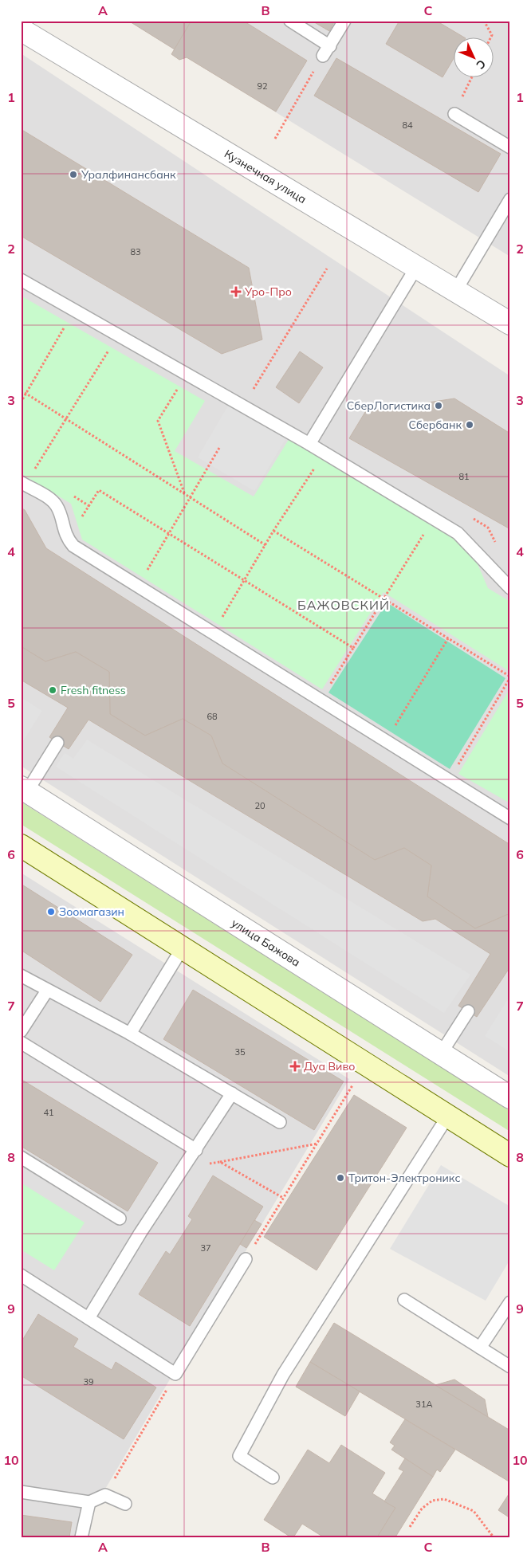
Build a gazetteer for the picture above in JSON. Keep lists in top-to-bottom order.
{
  "streets": {
    "street": ["Кузнечная улица", "улица Бажова"]
  },
  "districts": ["БАЖОВСКИЙ"],
  "places": {
    "other": [
      "Уралфинансбанк",
      "СберЛогистика",
      "Сбербанк",
      "Fresh fitness",
      "Зоомагазин",
      "Тритон-Электроникс"
    ],
    "health": ["Уро-Про", "Дуа Виво"]
  },
  "house_numbers": [
    "92",
    "84",
    "83",
    "81",
    "68",
    "20",
    "35",
    "41",
    "37",
    "39",
    "31А"
  ],
  "north": "bottom right",
  "grid": {
    "columns": ["A", "B", "C"],
    "rows": [
      "1",
      "2",
      "3",
      "4",
      "5",
      "6",
      "7",
      "8",
      "9",
      "10"
    ]
  }
}
